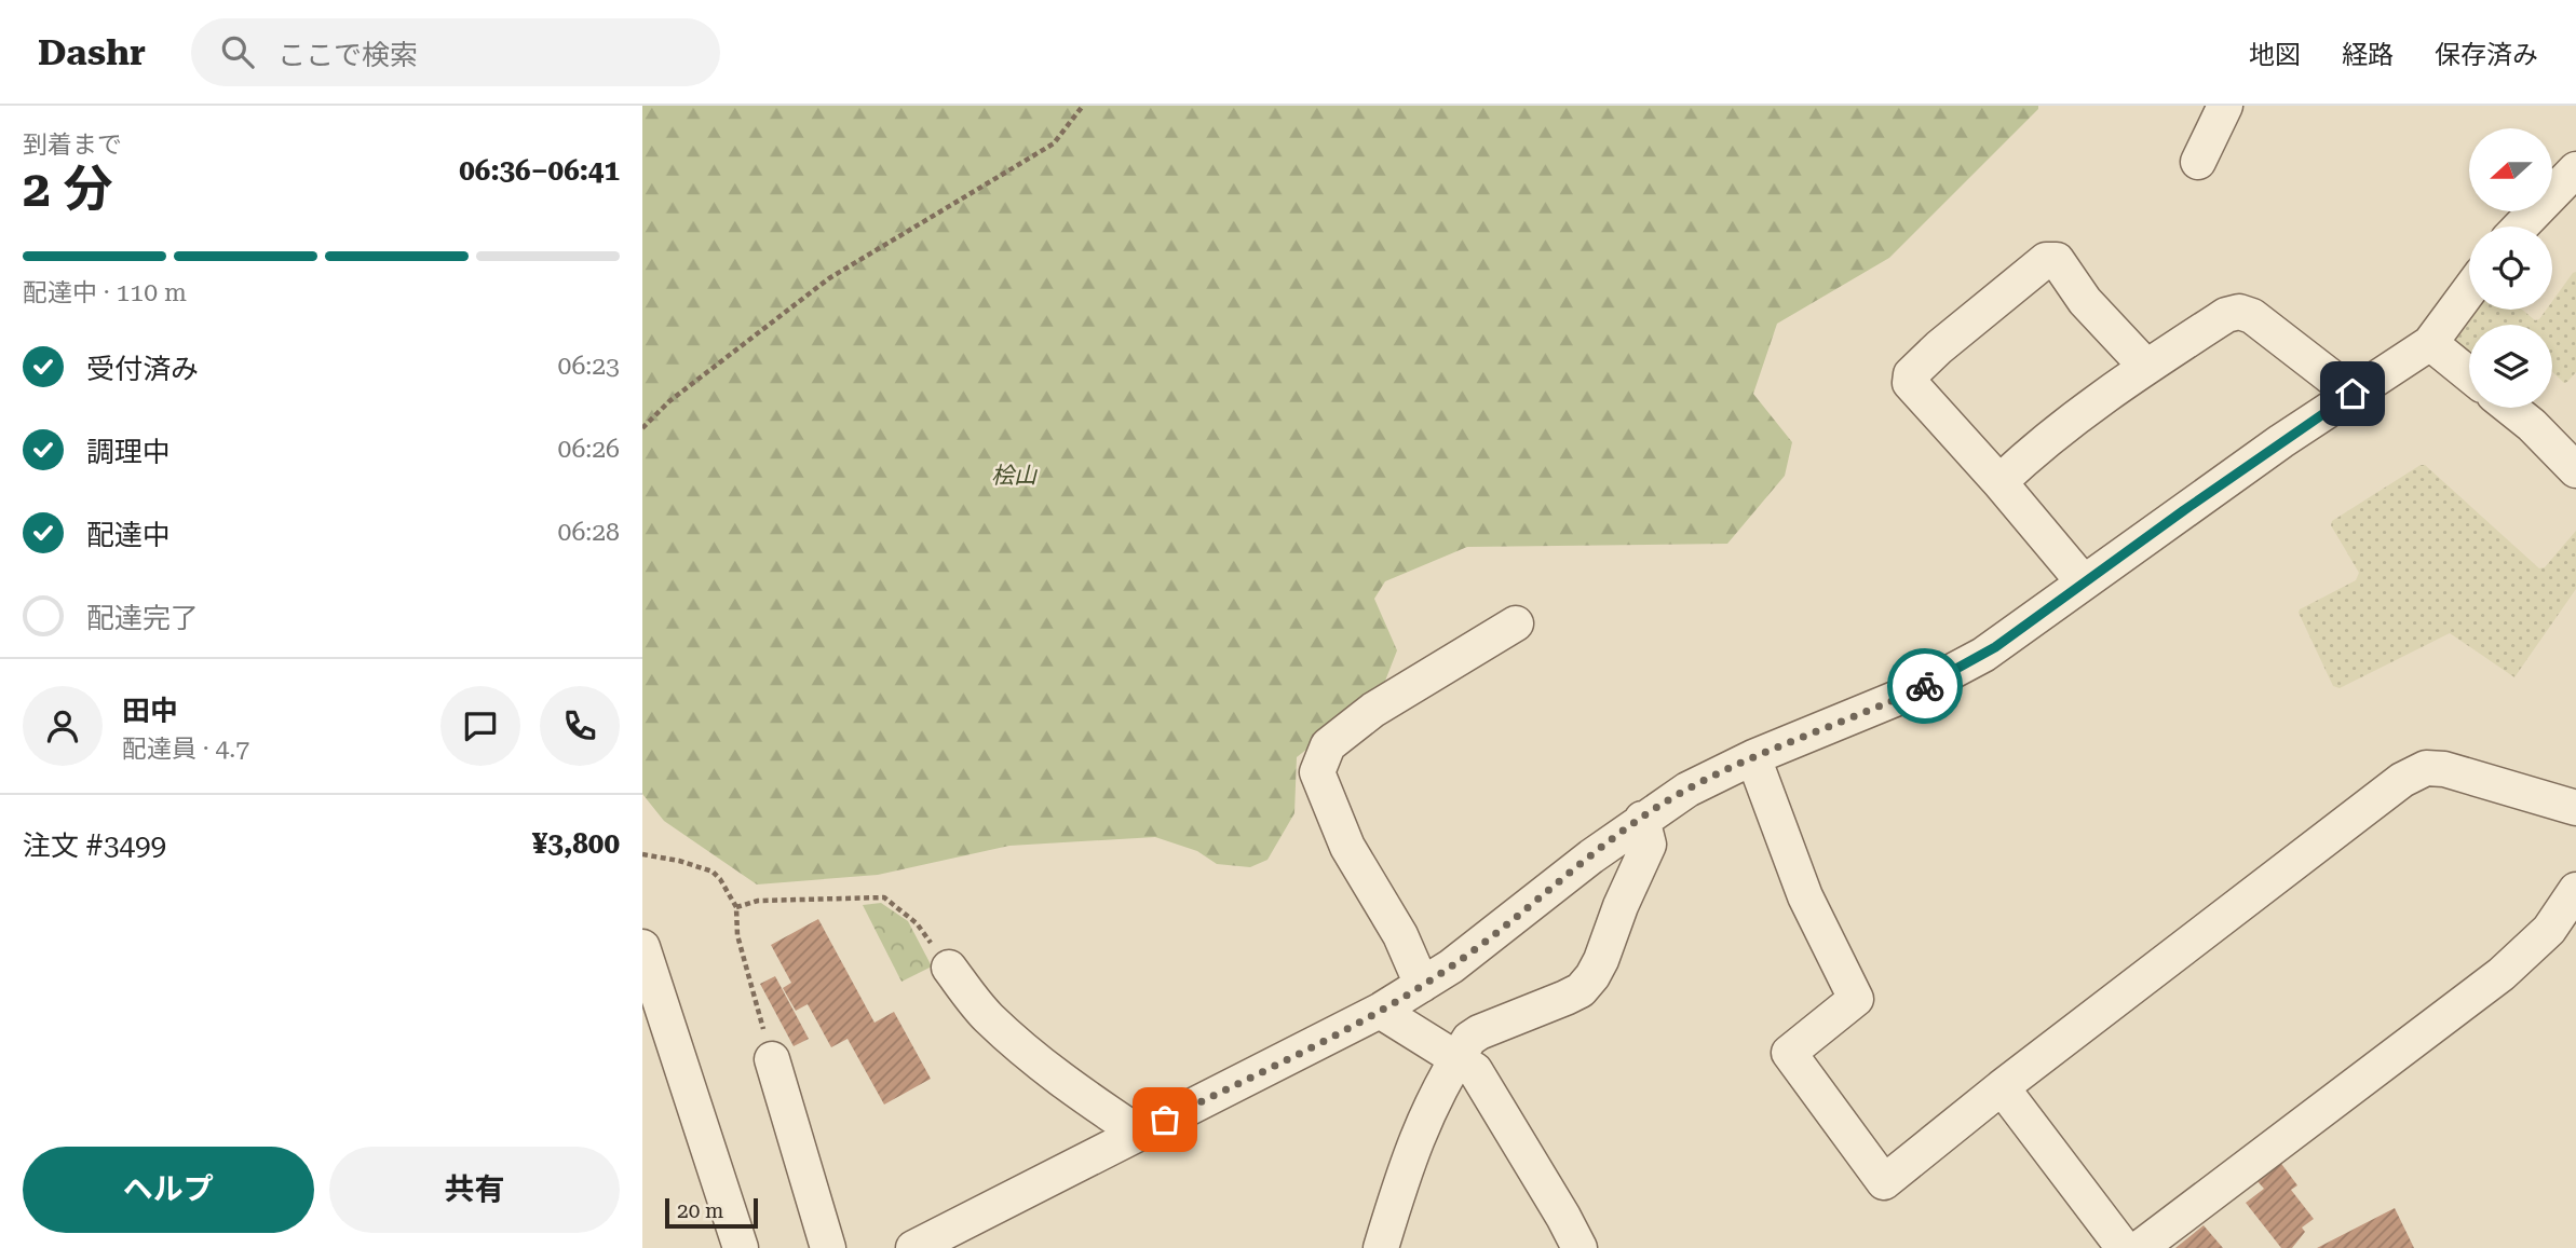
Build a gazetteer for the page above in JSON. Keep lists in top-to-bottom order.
{
  "parks": ["桧山"],
  "scale_bar": "20 m",
  "north": "left",
  "page": {
    "header": "Dashr",
    "search": "ここで検索",
    "nav": ["地図", "経路", "保存済み"],
    "heading": ["2 分", "到着まで", "06:36–06:41"],
    "panel": [
      "田中",
      "配達員 · 4.7",
      "注文 #3499",
      "¥3,800"
    ],
    "bar": "配達中 · 110 m",
    "list": [
      ["受付済み", "06:23"],
      ["調理中", "06:26"],
      ["配達中", "06:28"],
      "配達完了"
    ],
    "buttons": ["ヘルプ", "共有"],
    "scale": "20 m"
  }
}
